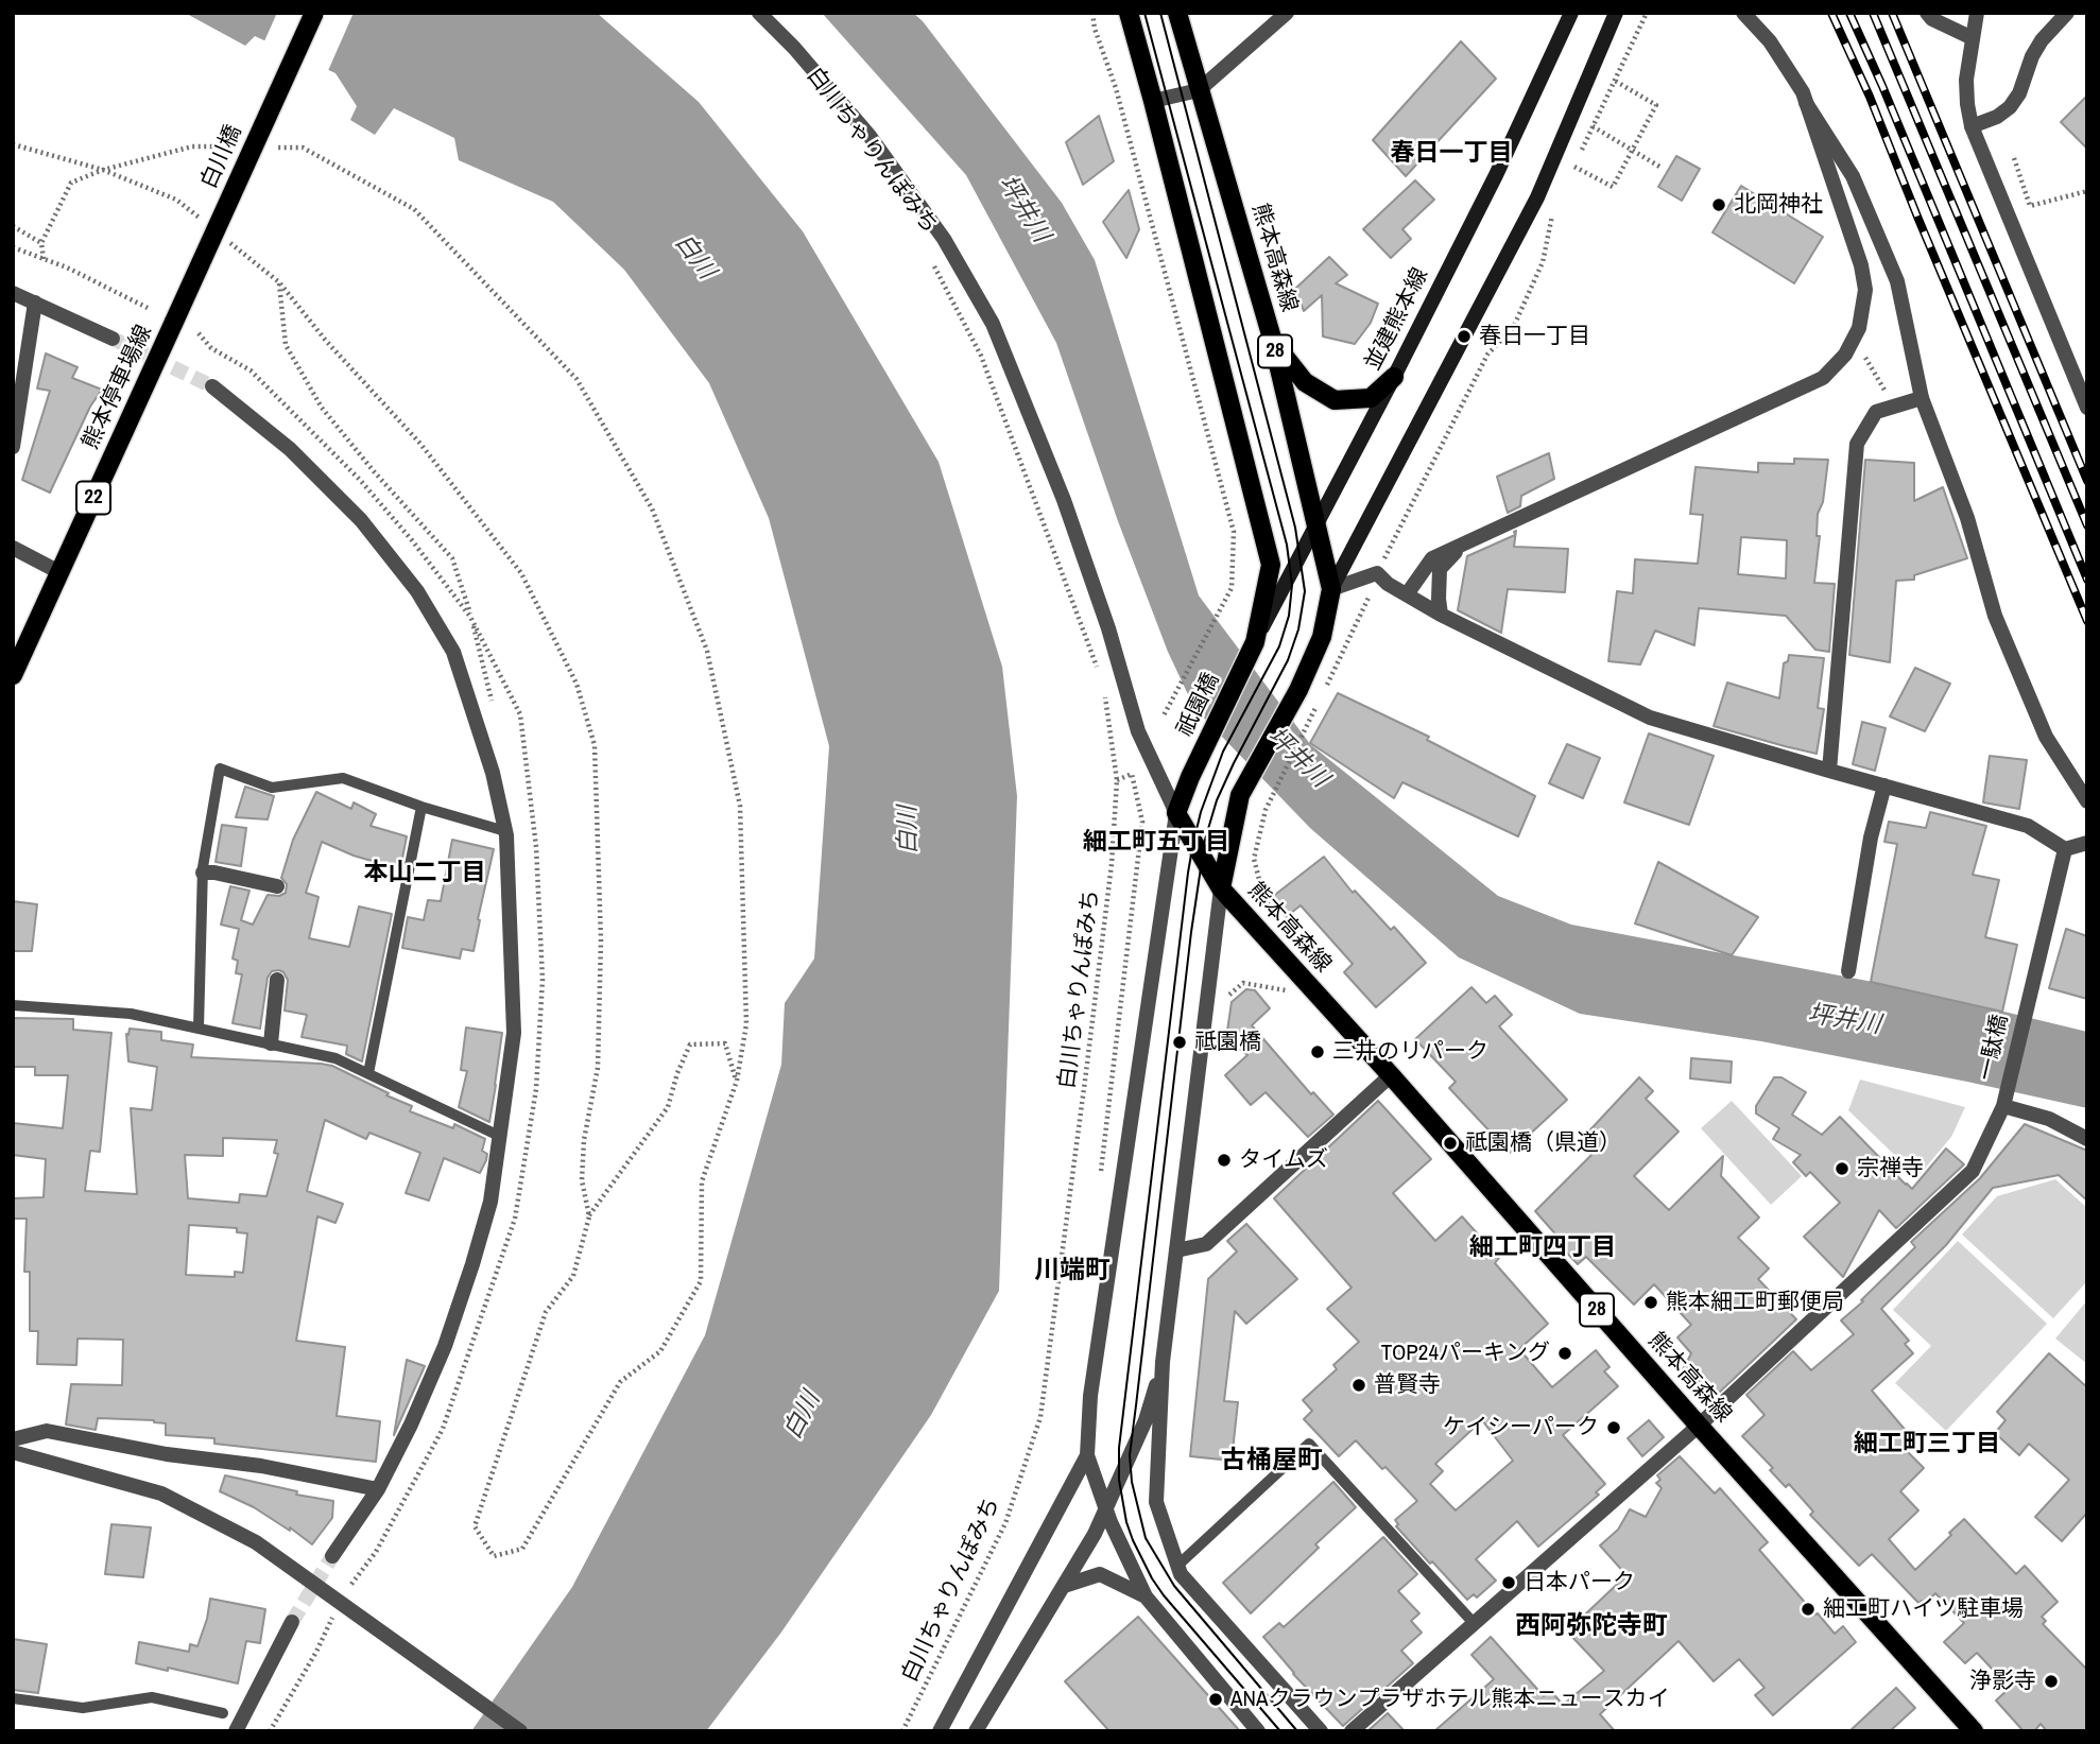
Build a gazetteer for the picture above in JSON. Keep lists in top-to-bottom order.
{
  "streets": {
    "main road": [
      "白川橋",
      "熊本高森線",
      "並建熊本線",
      "28",
      "熊本停車場線",
      "22",
      "祇園橋"
    ],
    "street": ["一駄橋"],
    "path": ["白川ちゃりんぽみち"]
  },
  "crossings": [
    ["白川橋", "熊本停車場線"],
    ["熊本高森線", "並建熊本線"],
    ["熊本高森線", "祇園橋"],
    ["熊本高森線", "一駄橋"],
    ["並建熊本線", "祇園橋"]
  ],
  "districts": [
    "春日一丁目",
    "細工町五丁目",
    "本山二丁目",
    "細工町四丁目",
    "川端町",
    "細工町三丁目",
    "古桶屋町",
    "西阿弥陀寺町"
  ],
  "water": ["坪井川", "白川"],
  "places": [
    "北岡神社",
    "春日一丁目",
    "祗園橋",
    "三井のリパーク",
    "祗園橋（県道）",
    "タイムズ",
    "宗禅寺",
    "熊本細工町郵便局",
    "TOP24パーキング",
    "普賢寺",
    "ケイシーパーク",
    "日本パーク",
    "細工町ハイツ駐車場",
    "浄影寺",
    "ANAクラウンプラザホテル熊本ニュースカイ"
  ]
}
